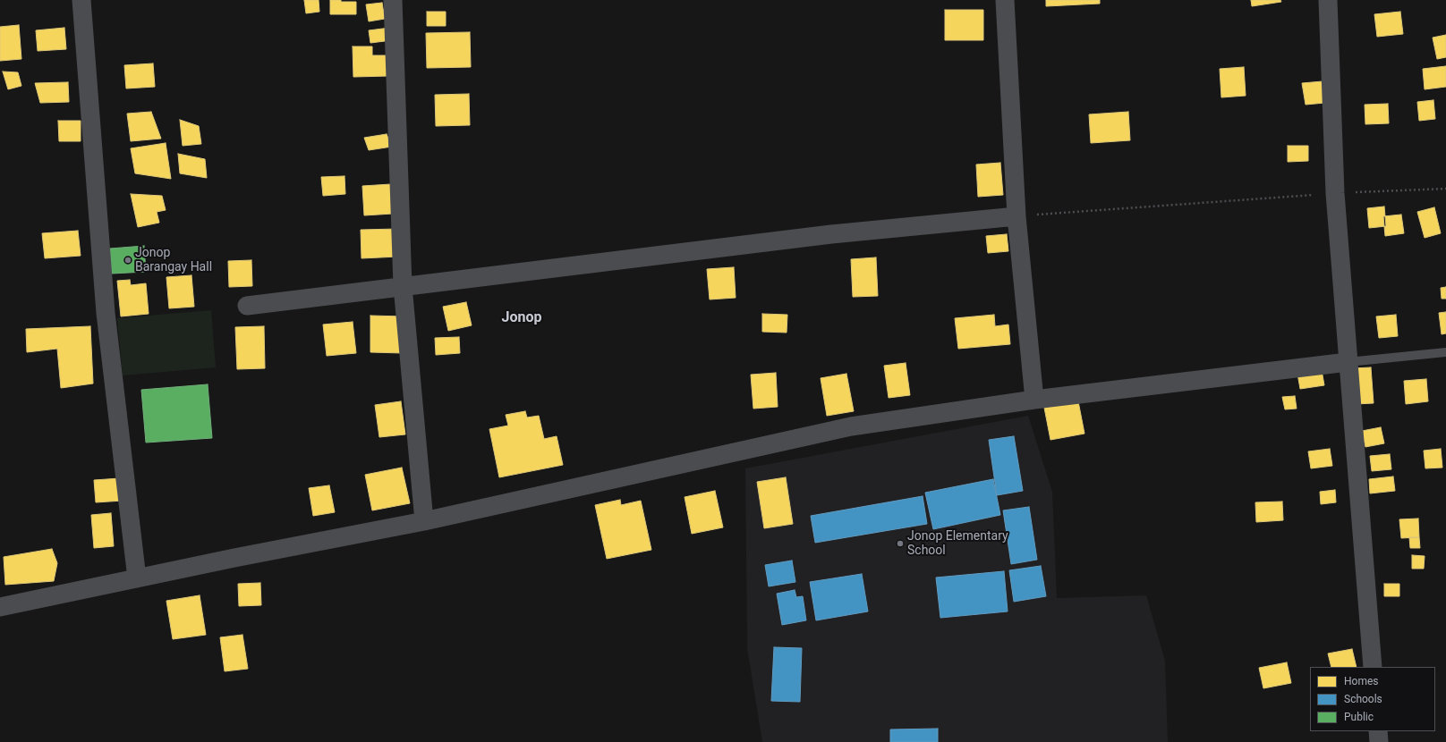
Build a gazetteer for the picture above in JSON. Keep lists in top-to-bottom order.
{
  "districts": ["Jonop"],
  "places": ["Jonop Barangay Hall", "Jonop Elementary School"],
  "legend": ["Homes", "Schools", "Public"]
}
